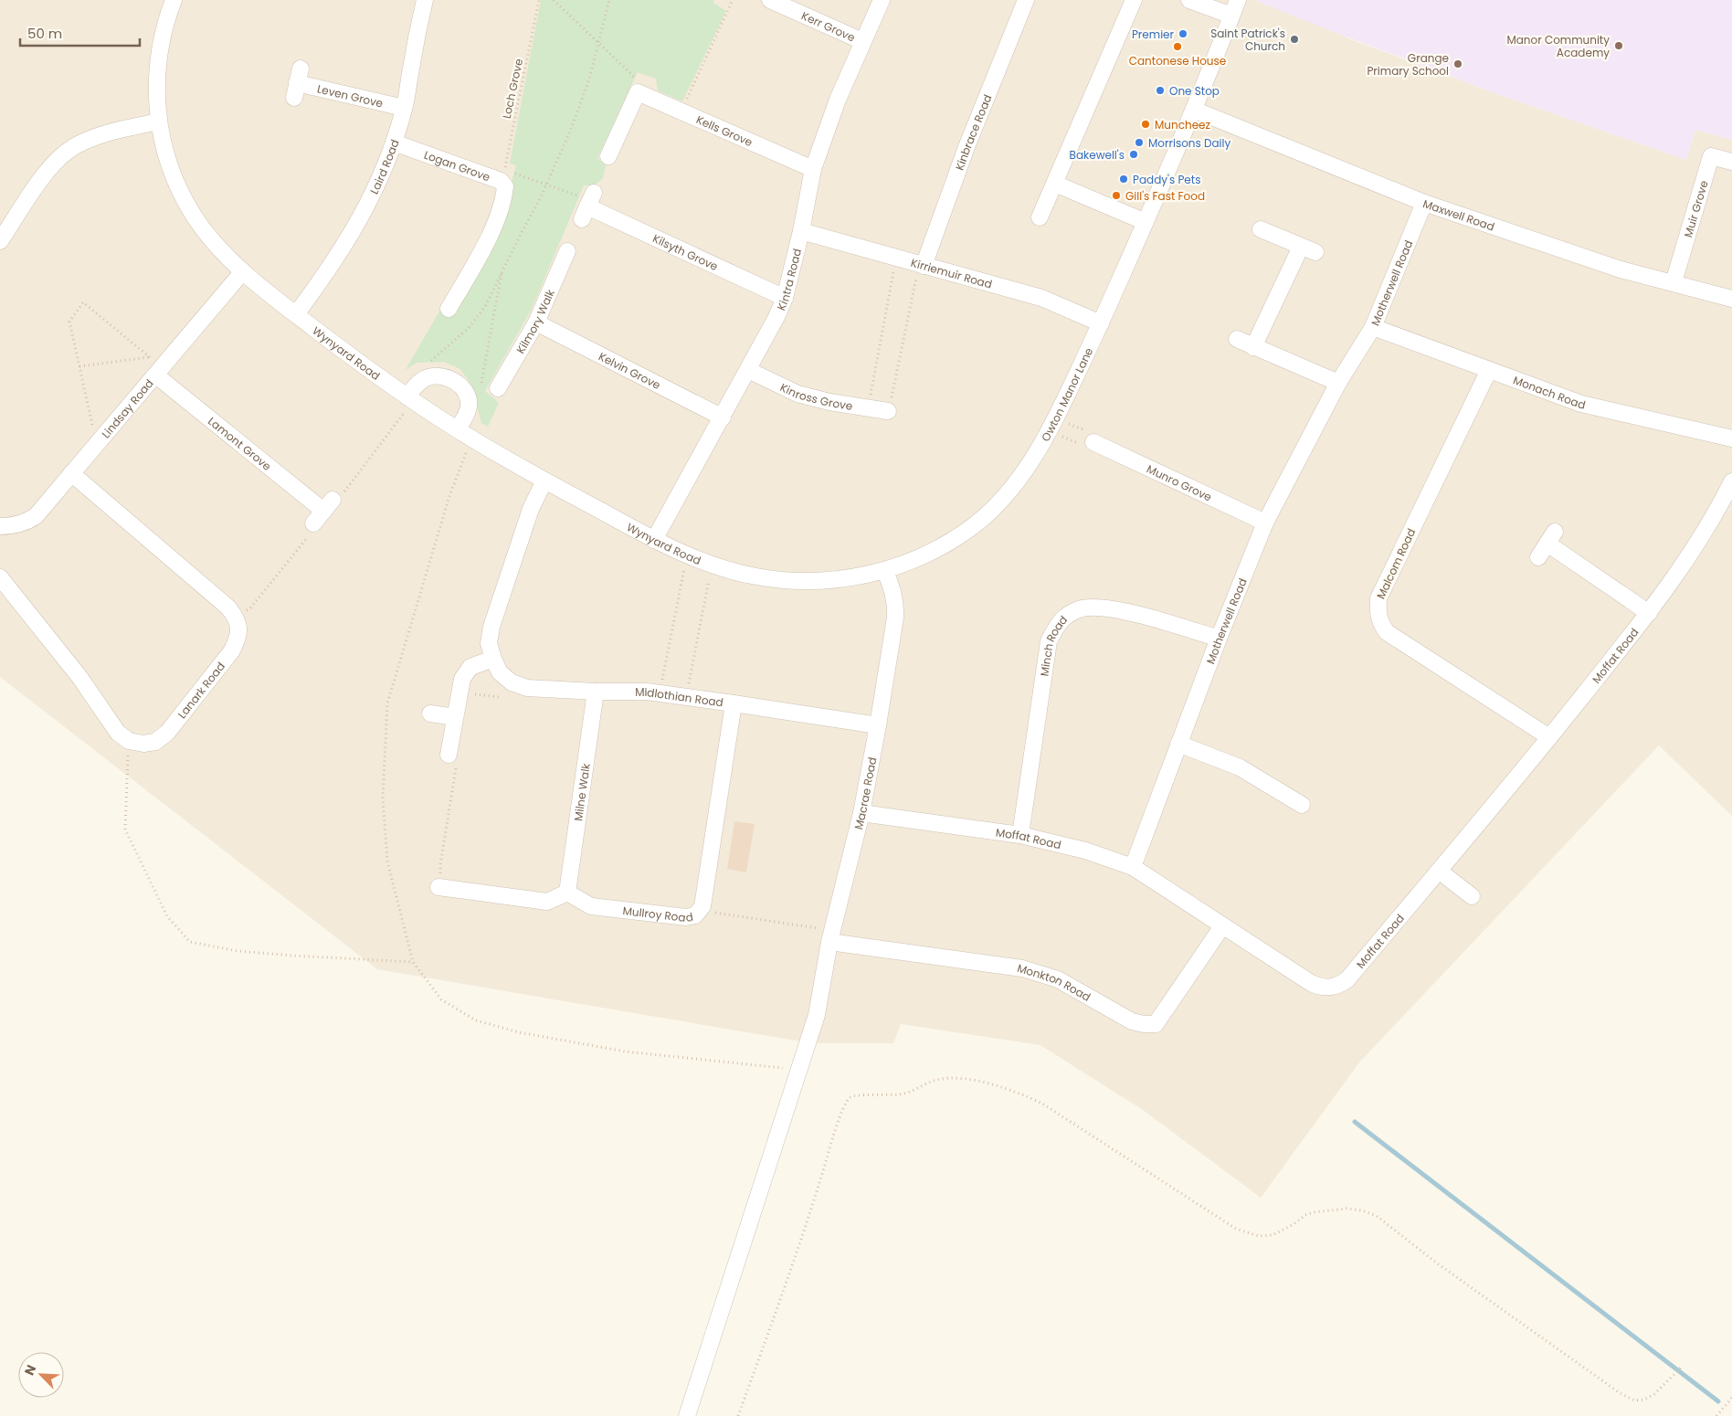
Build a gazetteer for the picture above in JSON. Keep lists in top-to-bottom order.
{
  "streets": {
    "street": [
      "Kerr Grove",
      "Leven Grove",
      "Kells Grove",
      "Kinbrace Road",
      "Logan Grove",
      "Laird Road",
      "Muir Grove",
      "Maxwell Road",
      "Kilsyth Grove",
      "Kirriemuir Road",
      "Kintra Road",
      "Motherwell Road",
      "Kilmory Walk",
      "Wynyard Road",
      "Kelvin Grove",
      "Monach Road",
      "Owton Manor Lane",
      "Kinross Grove",
      "Lindsay Road",
      "Lamont Grove",
      "Munro Grove",
      "Malcom Road",
      "Minch Road",
      "Moffat Road",
      "Lanark Road",
      "Midlothian Road",
      "Milne Walk",
      "Macrae Road",
      "Mullroy Road",
      "Monkton Road"
    ],
    "path": ["Loch Grove"]
  },
  "crossings": [
    ["Kerr Grove", "Kintra Road"],
    ["Loch Grove", "Logan Grove"],
    ["Leven Grove", "Laird Road"],
    ["Kells Grove", "Kintra Road"],
    ["Kinbrace Road", "Kirriemuir Road"],
    ["Logan Grove", "Laird Road"],
    ["Laird Road", "Wynyard Road"],
    ["Muir Grove", "Maxwell Road"],
    ["Maxwell Road", "Motherwell Road"],
    ["Maxwell Road", "Owton Manor Lane"],
    ["Kilsyth Grove", "Kintra Road"],
    ["Kirriemuir Road", "Kintra Road"],
    ["Kirriemuir Road", "Owton Manor Lane"],
    ["Kintra Road", "Wynyard Road"],
    ["Kintra Road", "Kelvin Grove"],
    ["Kintra Road", "Kinross Grove"],
    ["Motherwell Road", "Monach Road"],
    ["Motherwell Road", "Munro Grove"],
    ["Motherwell Road", "Minch Road"],
    ["Motherwell Road", "Moffat Road"],
    ["Kilmory Walk", "Kelvin Grove"],
    ["Wynyard Road", "Owton Manor Lane"],
    ["Wynyard Road", "Lindsay Road"],
    ["Wynyard Road", "Midlothian Road"],
    ["Monach Road", "Malcom Road"],
    ["Owton Manor Lane", "Macrae Road"],
    ["Lindsay Road", "Lamont Grove"],
    ["Malcom Road", "Moffat Road"],
    ["Minch Road", "Moffat Road"],
    ["Moffat Road", "Macrae Road"],
    ["Moffat Road", "Monkton Road"],
    ["Midlothian Road", "Milne Walk"],
    ["Midlothian Road", "Macrae Road"],
    ["Midlothian Road", "Mullroy Road"],
    ["Milne Walk", "Mullroy Road"],
    ["Macrae Road", "Monkton Road"]
  ],
  "places": [
    "Premier",
    "Saint Patrick's Church",
    "Manor Community Academy",
    "Cantonese House",
    "Grange Primary School",
    "One Stop",
    "Muncheez",
    "Morrisons Daily",
    "Bakewell's",
    "Paddy's Pets",
    "Gill's Fast Food"
  ],
  "scale_bar": "50 m",
  "north": "top left"
}
